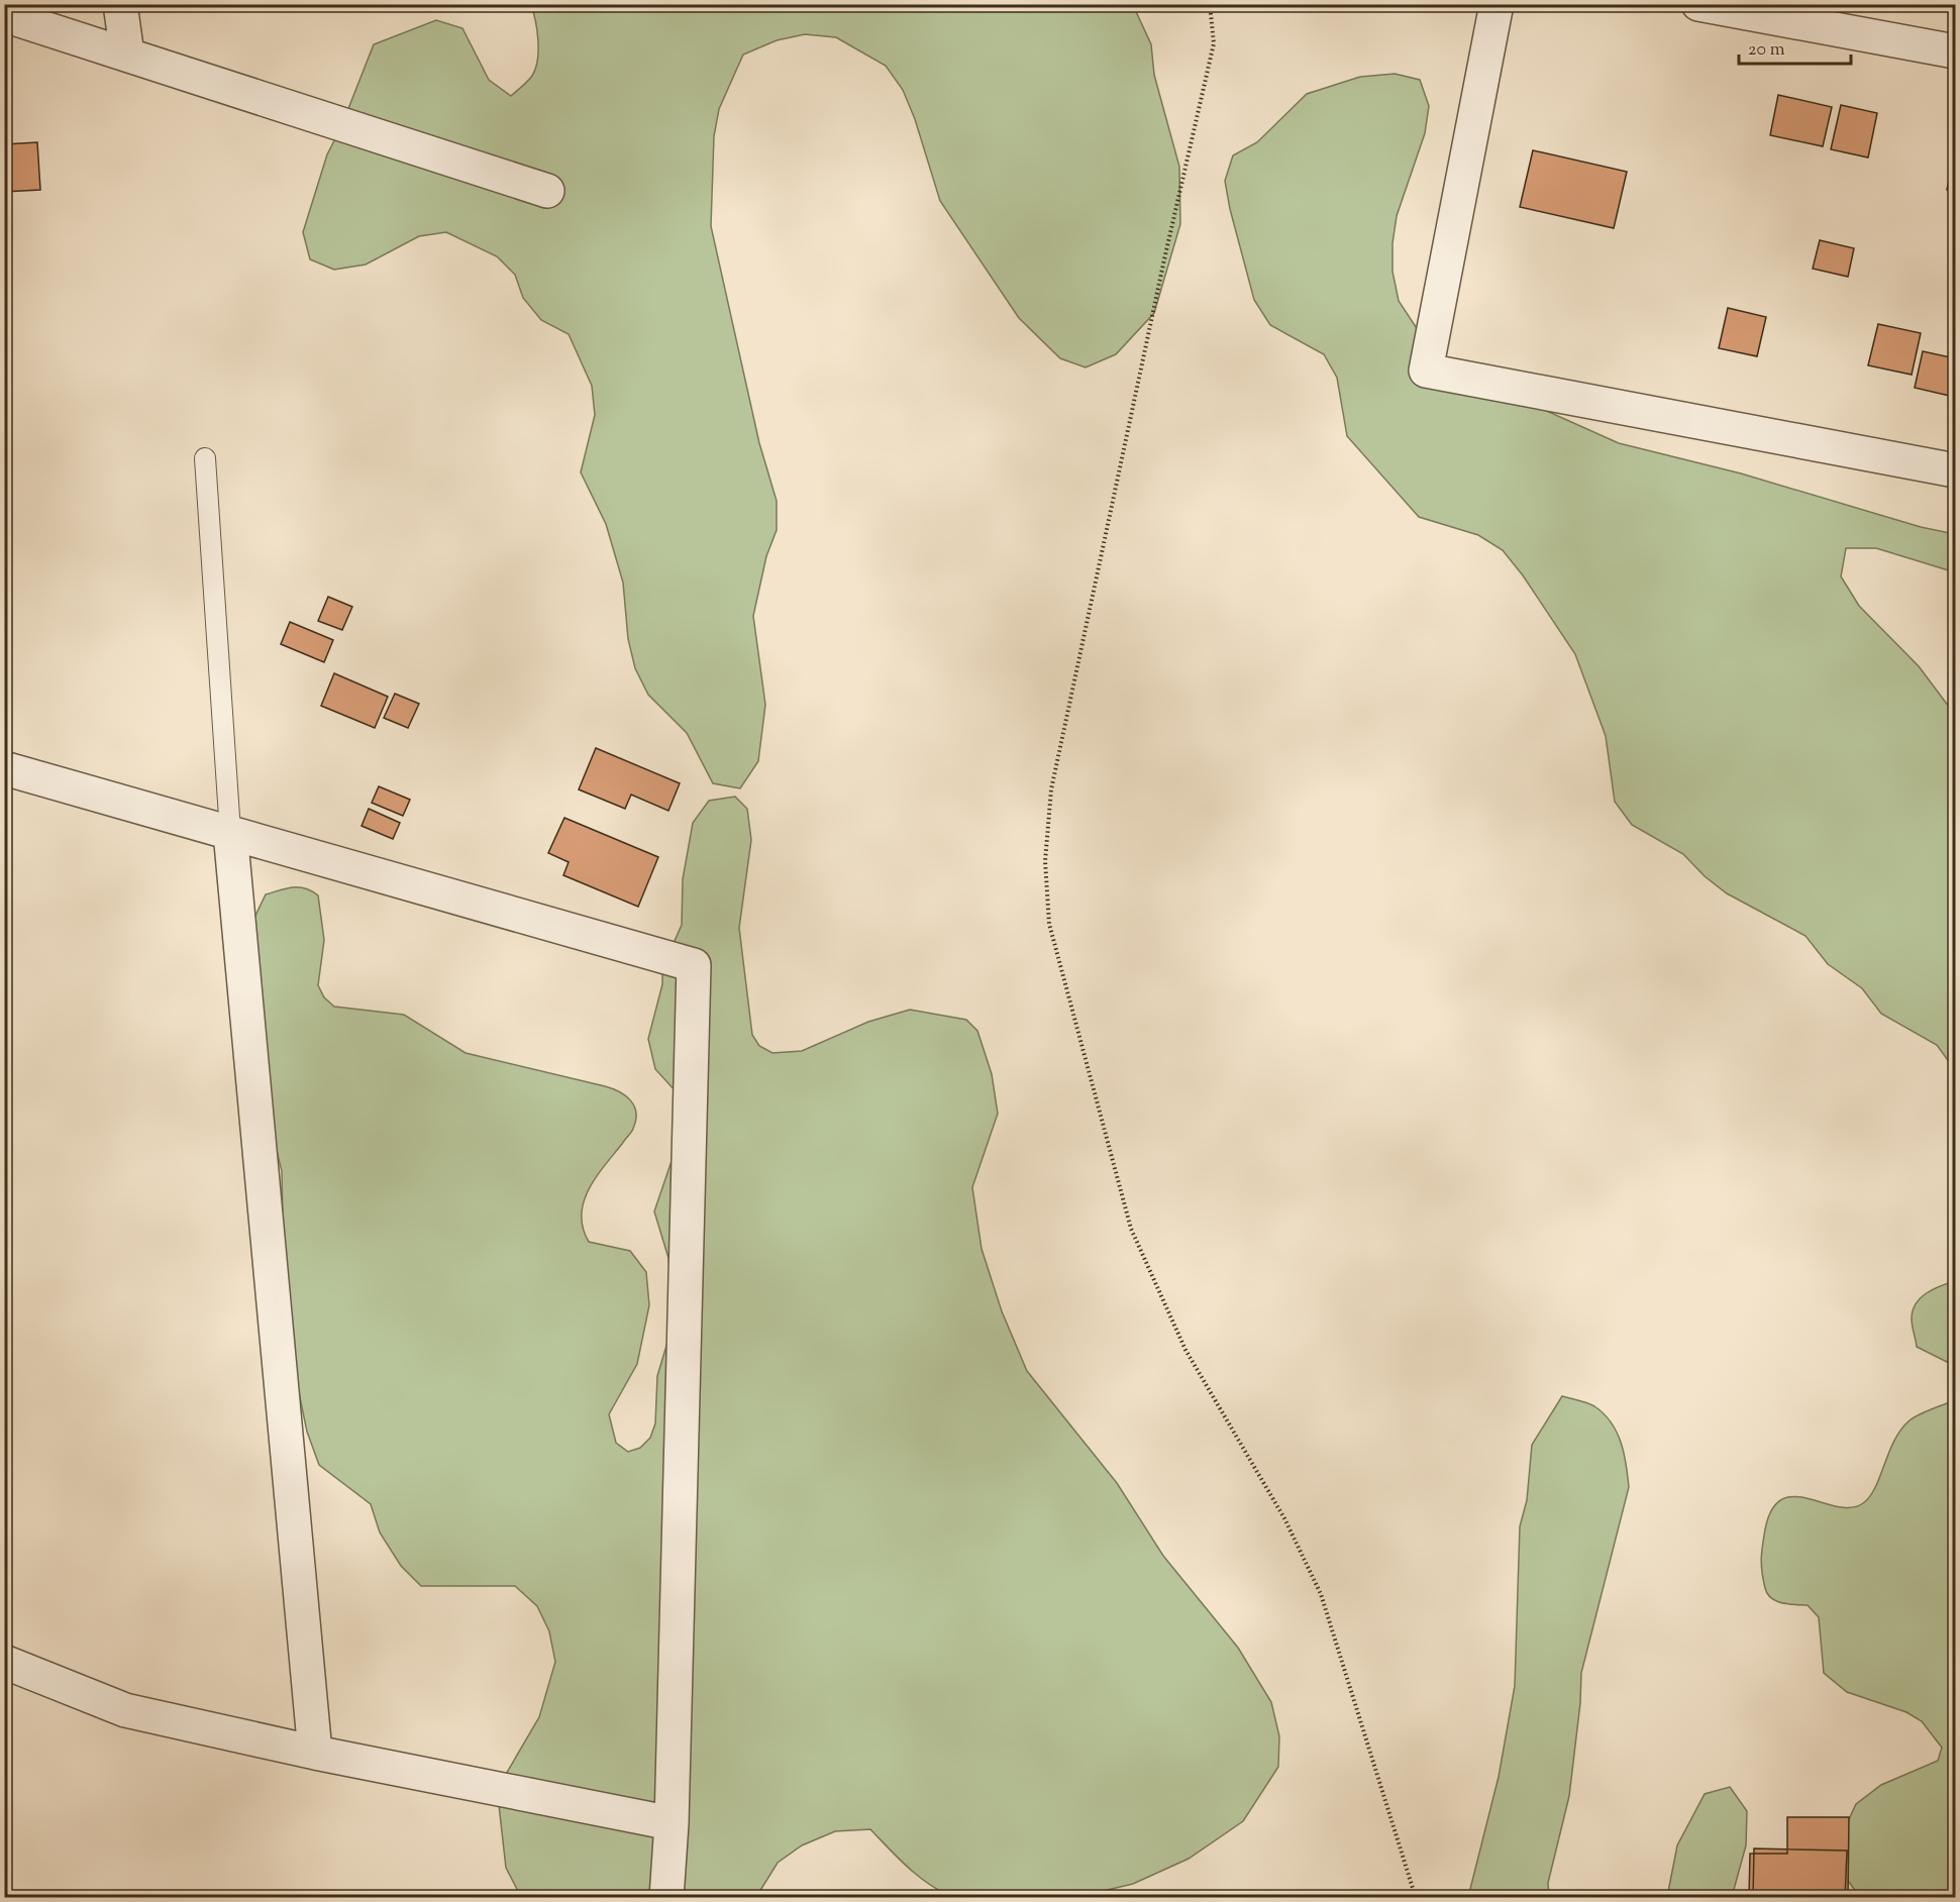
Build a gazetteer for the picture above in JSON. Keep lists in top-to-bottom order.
{
  "scale_bar": "20 m"
}
